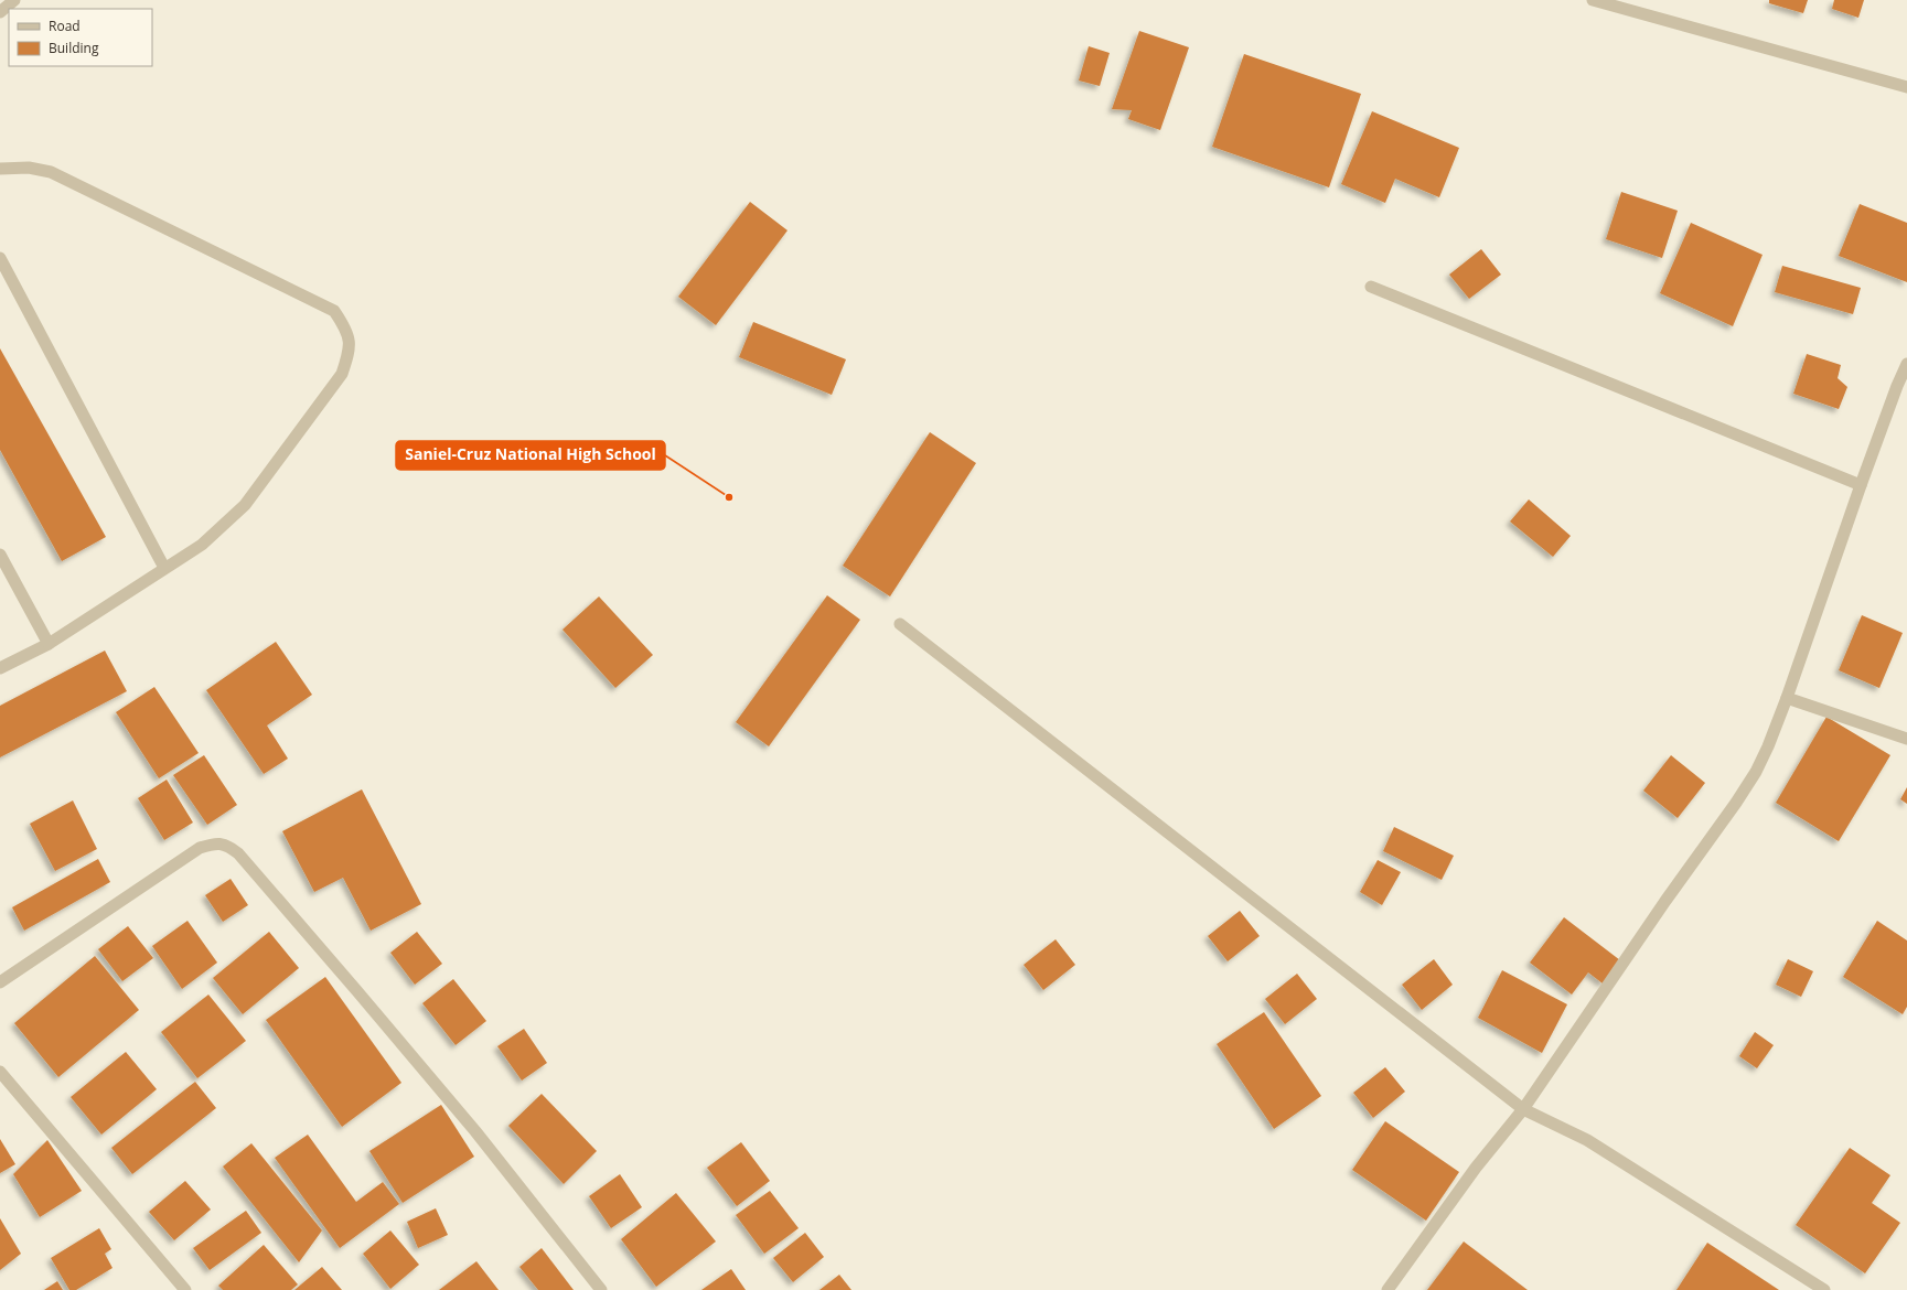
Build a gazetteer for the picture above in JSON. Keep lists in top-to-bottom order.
{
  "places": ["Saniel-Cruz National High School"],
  "legend": ["Road", "Building"]
}
